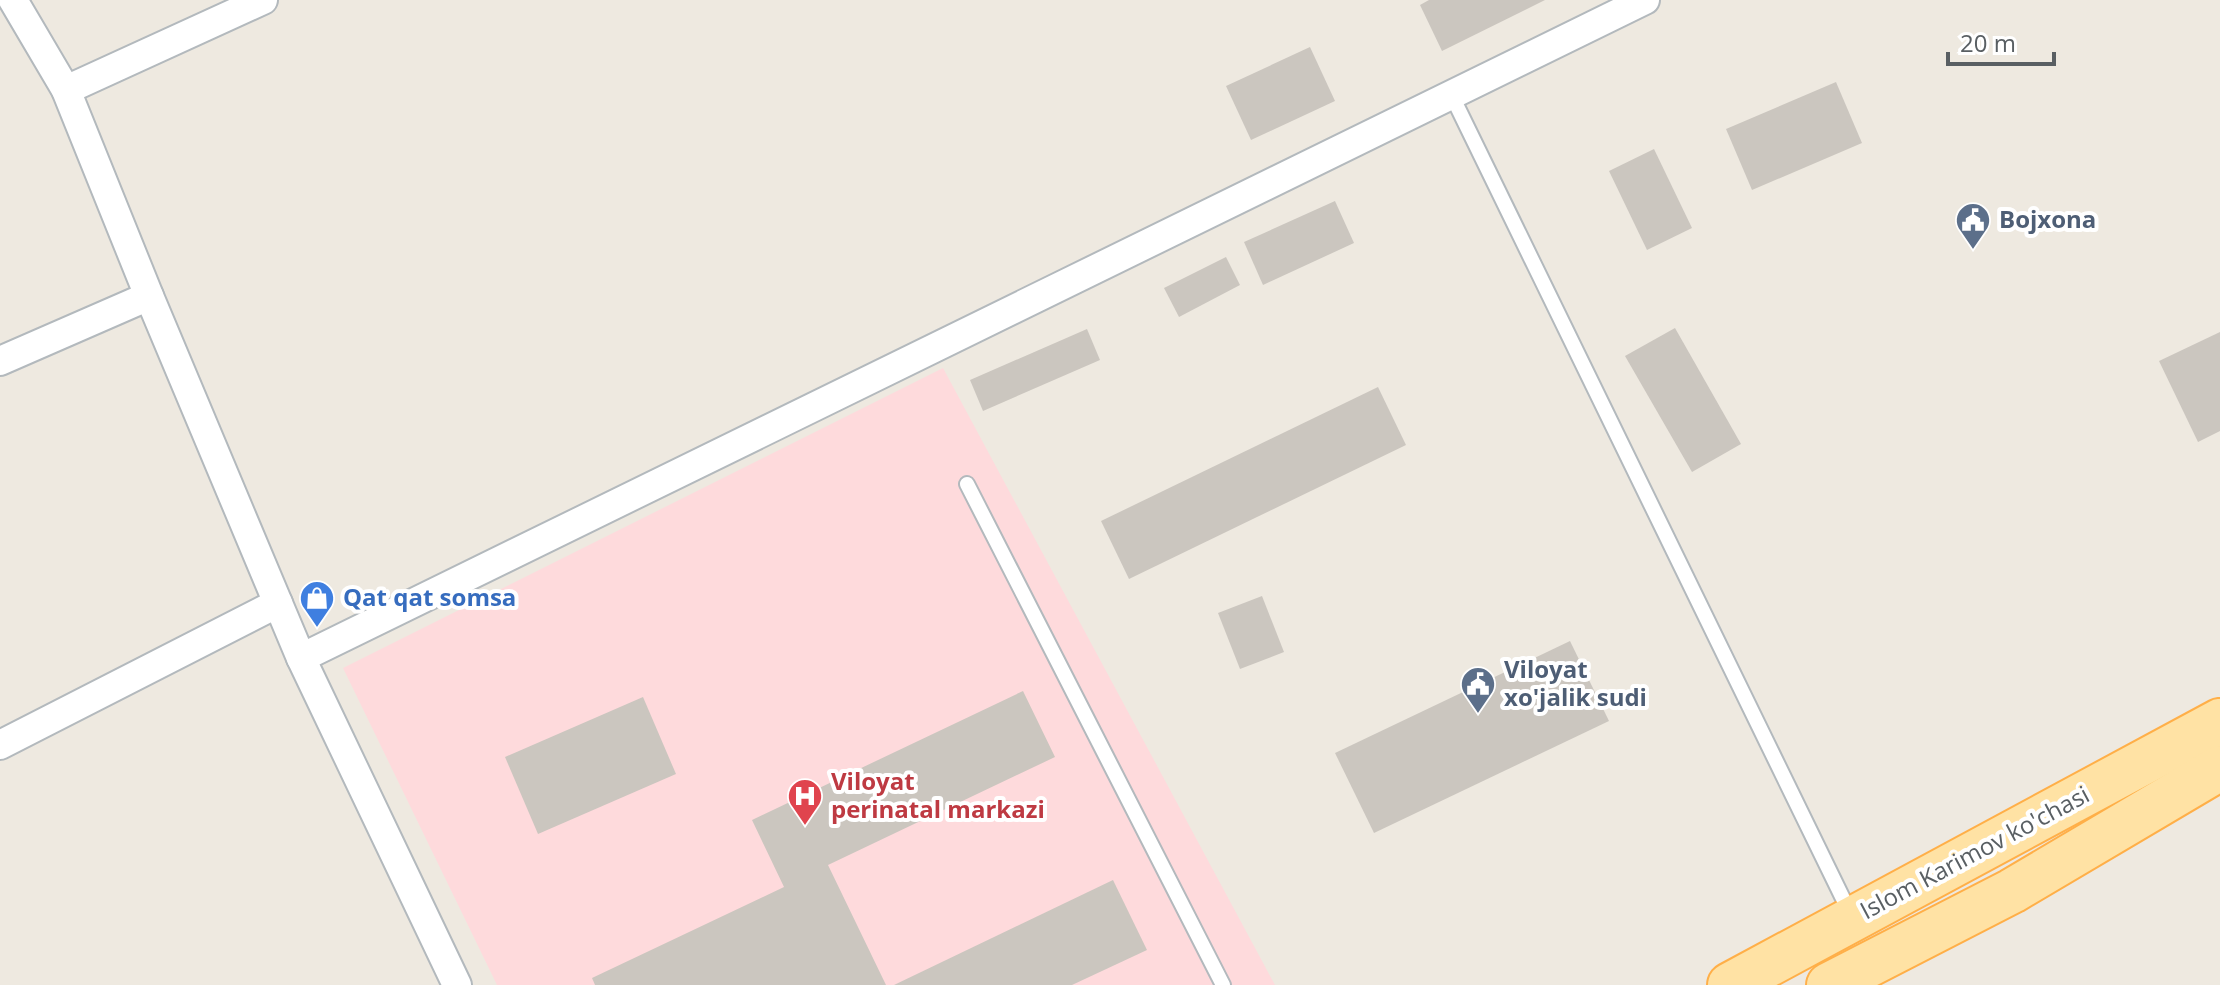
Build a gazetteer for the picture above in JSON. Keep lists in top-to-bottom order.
{
  "streets": {
    "main road": ["Islom Karimov ko'chasi"]
  },
  "places": {
    "public building": ["Bojxona", "Viloyat xo'jalik sudi"],
    "shop": ["Qat qat somsa"],
    "hospital": ["Viloyat perinatal markazi"]
  },
  "scale_bar": "20 m"
}
